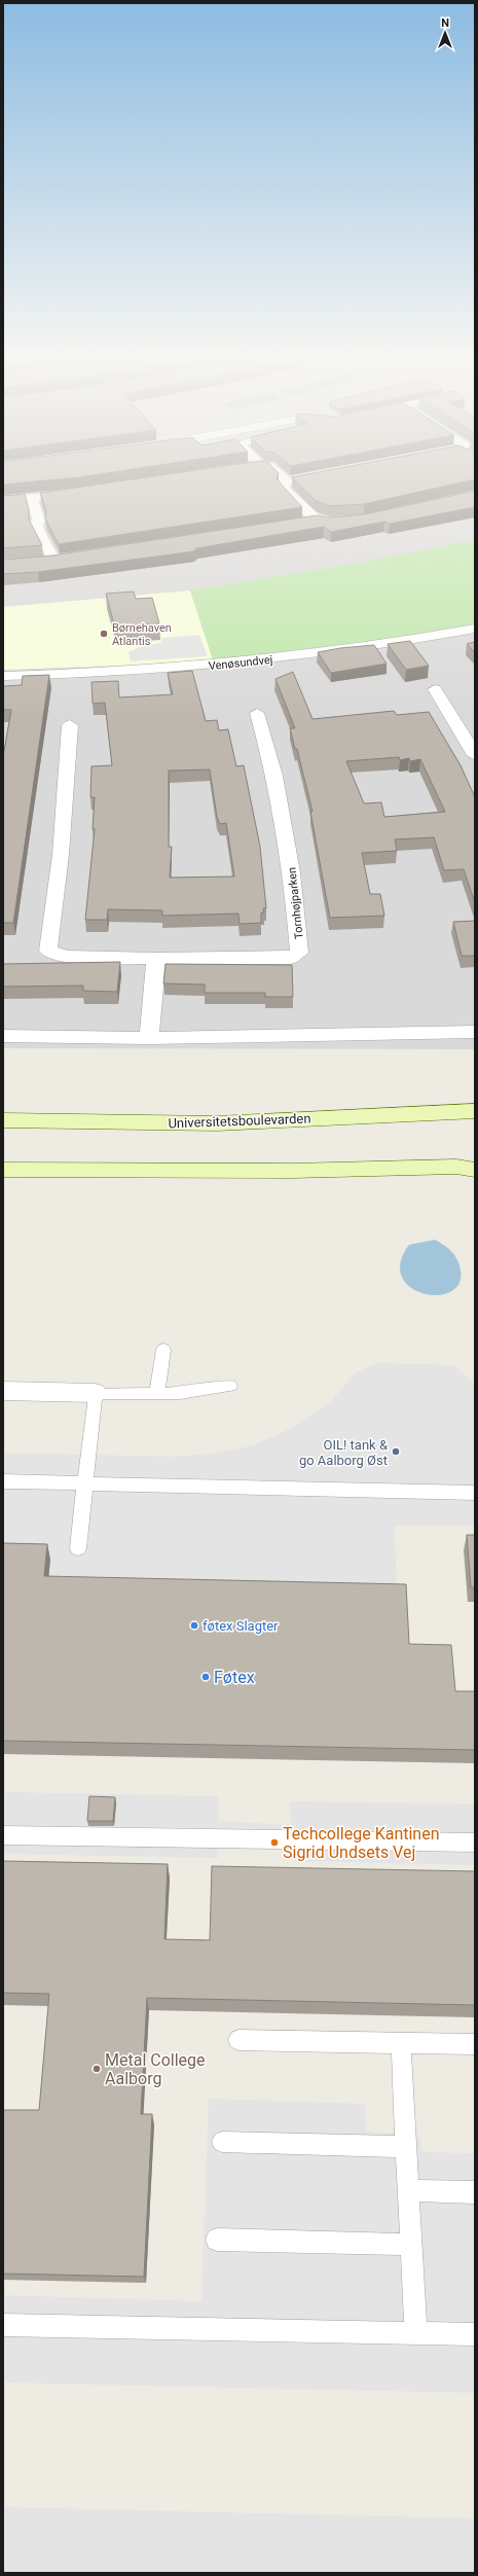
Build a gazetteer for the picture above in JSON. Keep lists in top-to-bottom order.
{
  "streets": {
    "main road": ["Universitetsboulevarden"],
    "street": ["Venøsundvej", "Tornhøjparken"]
  },
  "places": [
    "Børnehaven Atlantis",
    "OIL! tank & go Aalborg Øst",
    "føtex Slagter",
    "Føtex",
    "Techcollege Kantinen Sigrid Undsets Vej",
    "Metal College Aalborg"
  ],
  "north": "top"
}
